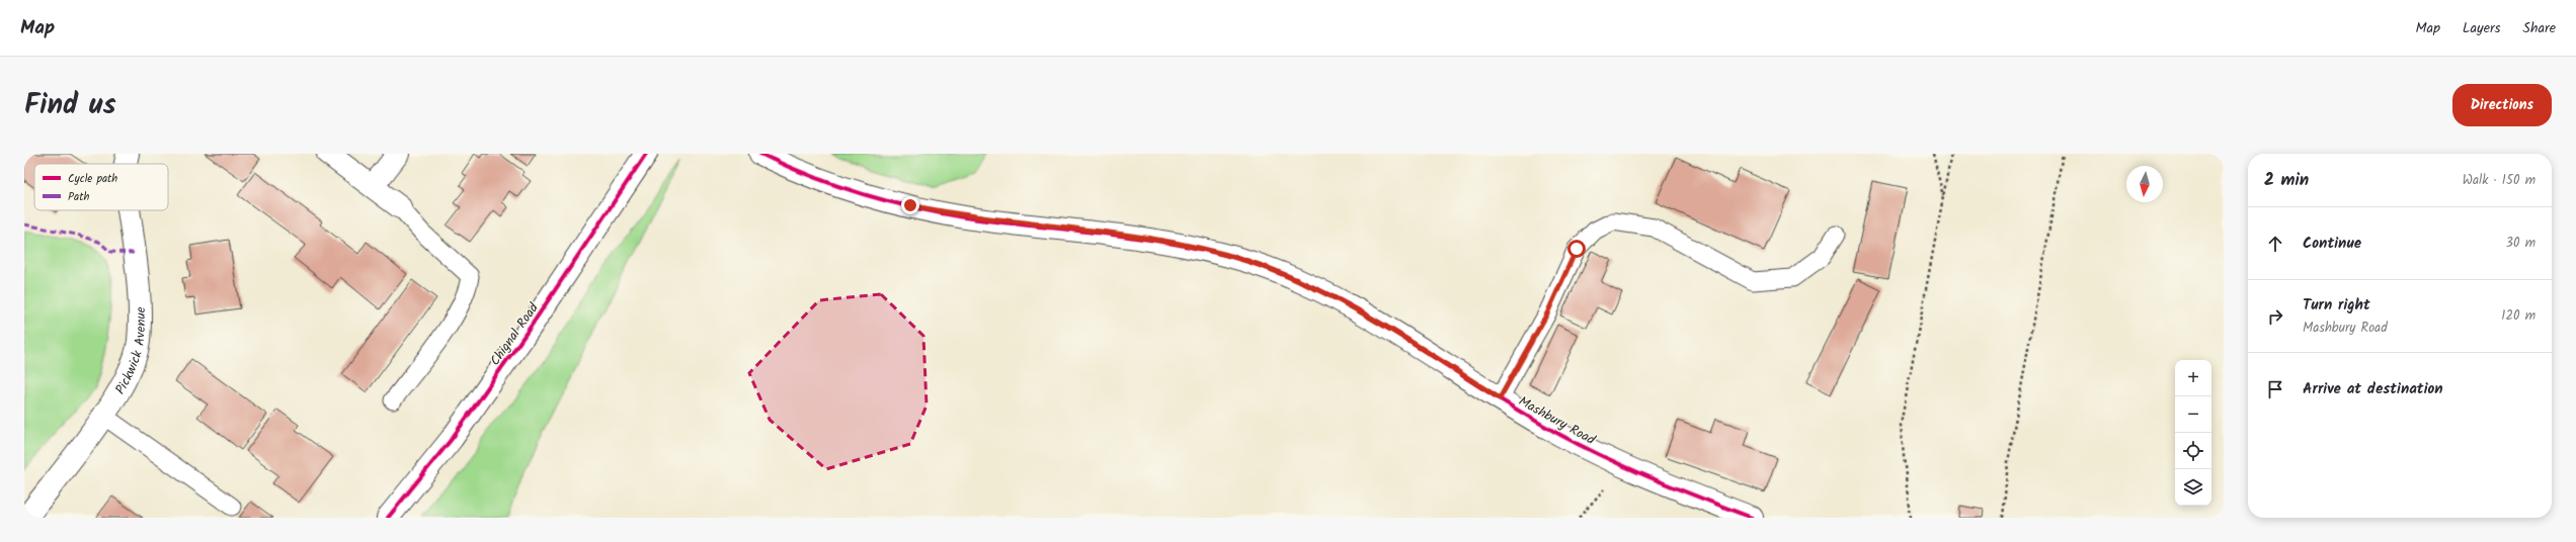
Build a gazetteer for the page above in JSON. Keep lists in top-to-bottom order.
{
  "streets": {
    "street": ["Chignal Road", "Pickwick Avenue", "Mashbury Road"]
  },
  "legend": ["Cycle path", "Path"],
  "north": "bottom",
  "page": {
    "header": "Map",
    "nav": ["Map", "Layers", "Share"],
    "title": "Find us",
    "buttons": "Directions",
    "heading": ["2 min", "Walk · 150 m"],
    "list": [
      ["Continue", "30 m"],
      ["Turn right", "Mashbury Road", "120 m"],
      "Arrive at destination"
    ],
    "map_buttons": ["+", "−"]
  }
}
